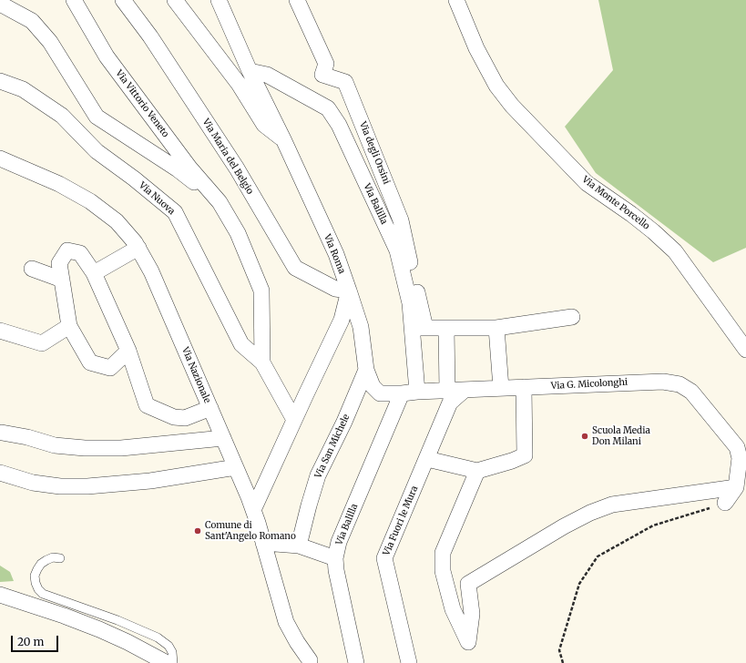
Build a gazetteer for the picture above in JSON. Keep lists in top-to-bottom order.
{
  "streets": {
    "street": [
      "Via Vittorio Veneto",
      "Via degli Orsini",
      "Via Maria del Belgio",
      "Via Nuova",
      "Via Monte Porcello",
      "Via Balilla",
      "Via Roma",
      "Via Nazionale",
      "Via G. Micolonghi",
      "Via San Michele",
      "Via Fuori le Mura"
    ]
  },
  "crossings": [
    ["Via degli Orsini", "Via Balilla"],
    ["Via Maria del Belgio", "Via Roma"],
    ["Via Balilla", "Via Roma"],
    ["Via Balilla", "Via G. Micolonghi"],
    ["Via Roma", "Via G. Micolonghi"],
    ["Via Roma", "Via San Michele"],
    ["Via G. Micolonghi", "Via San Michele"],
    ["Via G. Micolonghi", "Via Fuori le Mura"]
  ],
  "places": ["Scuola Media Don Milani", "Comune di Sant'Angelo Romano"],
  "scale_bar": "20 m"
}
